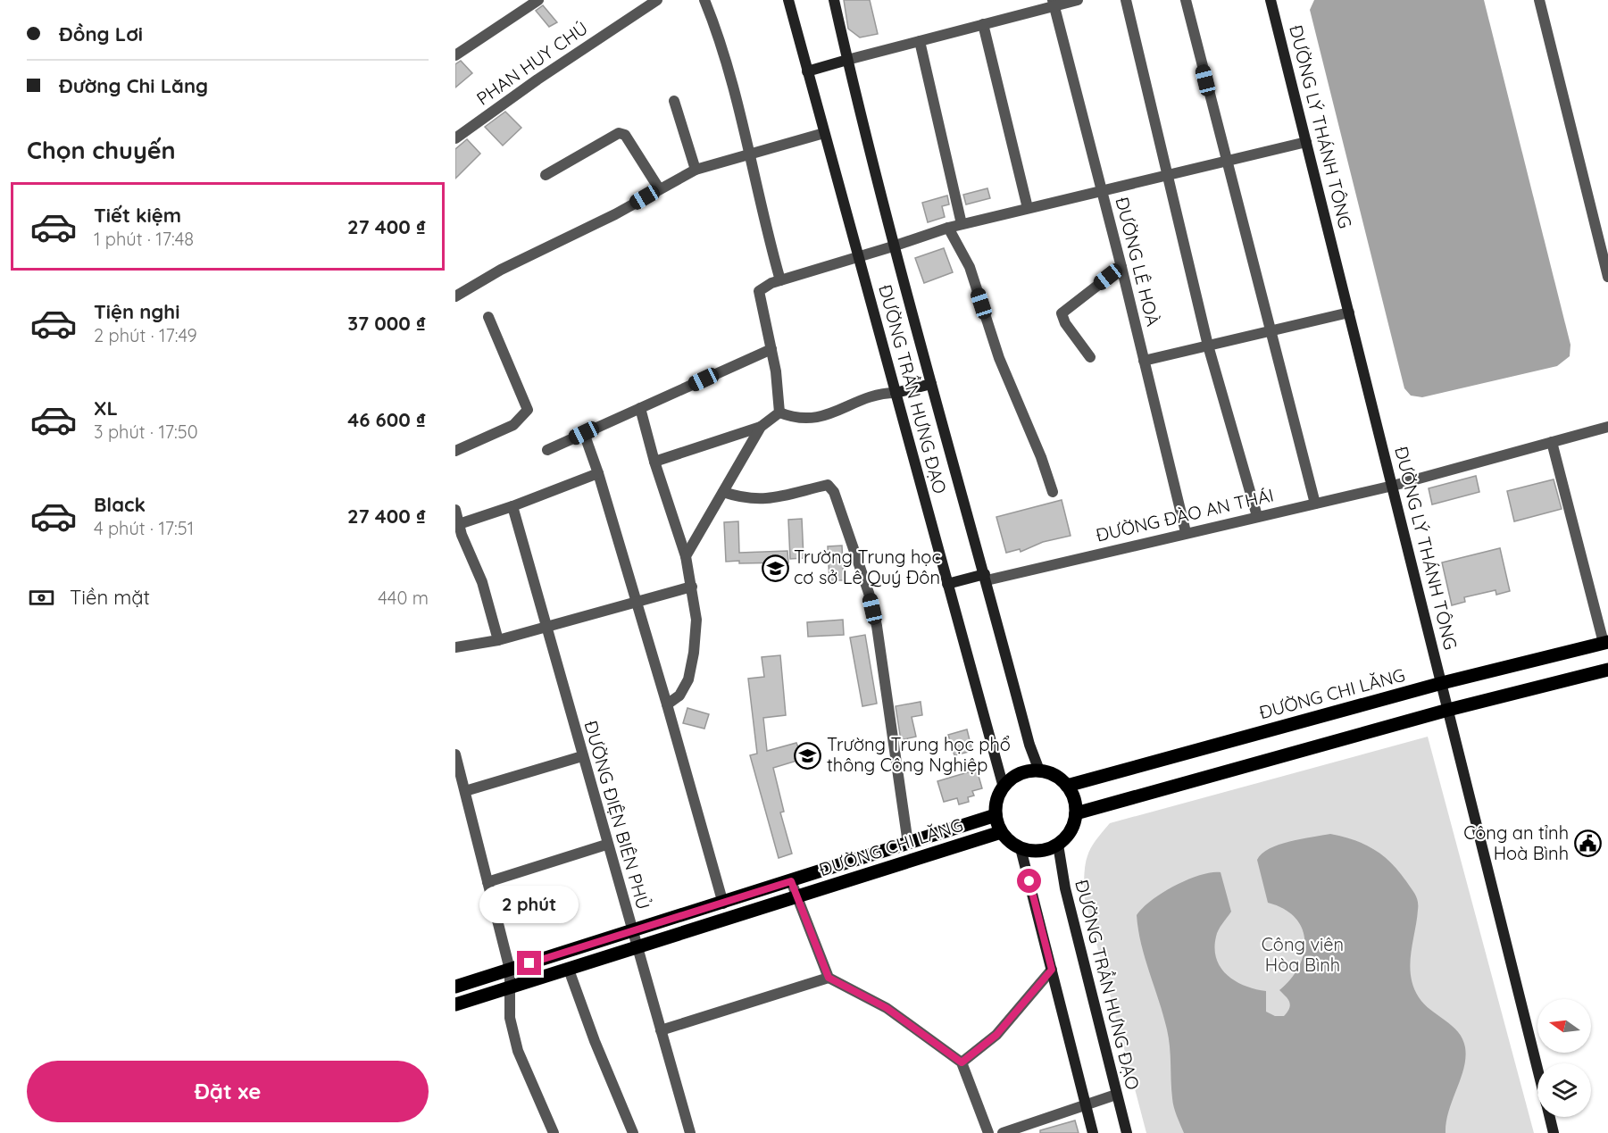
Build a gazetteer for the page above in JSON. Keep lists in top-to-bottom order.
{
  "streets": {
    "main road": ["ĐƯỜNG LÝ THÁNH TÔNG", "ĐƯỜNG TRẦN HƯNG ĐẠO", "ĐƯỜNG CHI LĂNG"],
    "street": [
      "PHAN HUY CHÚ",
      "ĐƯỜNG LÊ HOÀ",
      "ĐƯỜNG ĐÀO AN THÁI",
      "ĐƯỜNG ĐIỆN BIÊN PHỦ"
    ]
  },
  "crossings": [
    ["ĐƯỜNG LÝ THÁNH TÔNG", "ĐƯỜNG ĐÀO AN THÁI"],
    ["ĐƯỜNG LÝ THÁNH TÔNG", "ĐƯỜNG CHI LĂNG"],
    ["ĐƯỜNG LÊ HOÀ", "ĐƯỜNG ĐÀO AN THÁI"],
    ["ĐƯỜNG TRẦN HƯNG ĐẠO", "ĐƯỜNG ĐÀO AN THÁI"],
    ["ĐƯỜNG TRẦN HƯNG ĐẠO", "ĐƯỜNG CHI LĂNG"],
    ["ĐƯỜNG CHI LĂNG", "ĐƯỜNG ĐIỆN BIÊN PHỦ"]
  ],
  "parks": ["Công viên Hòa Bình"],
  "places": {
    "school or university": ["Trường Trung học cơ sở Lê Quý Đôn", "Trường Trung học phổ thông Công Nghiệp"],
    "public building": ["Công an tỉnh Hoà Bình"]
  },
  "north": "left",
  "page": {
    "banner": ["Đồng Lơi", "Đường Chi Lăng"],
    "heading": "Chọn chuyến",
    "list": [
      {
        "name": "Tiết kiệm",
        "note": "1 phút · 17:48",
        "value": "27 400 ₫"
      },
      {
        "name": "Tiện nghi",
        "note": "2 phút · 17:49",
        "value": "37 000 ₫"
      },
      {
        "name": "XL",
        "note": "3 phút · 17:50",
        "value": "46 600 ₫"
      },
      {
        "name": "Black",
        "note": "4 phút · 17:51",
        "value": "27 400 ₫"
      }
    ],
    "pay": ["Tiền mặt", "440 m"],
    "bubble": "2 phút",
    "buttons": "Đặt xe"
  }
}
